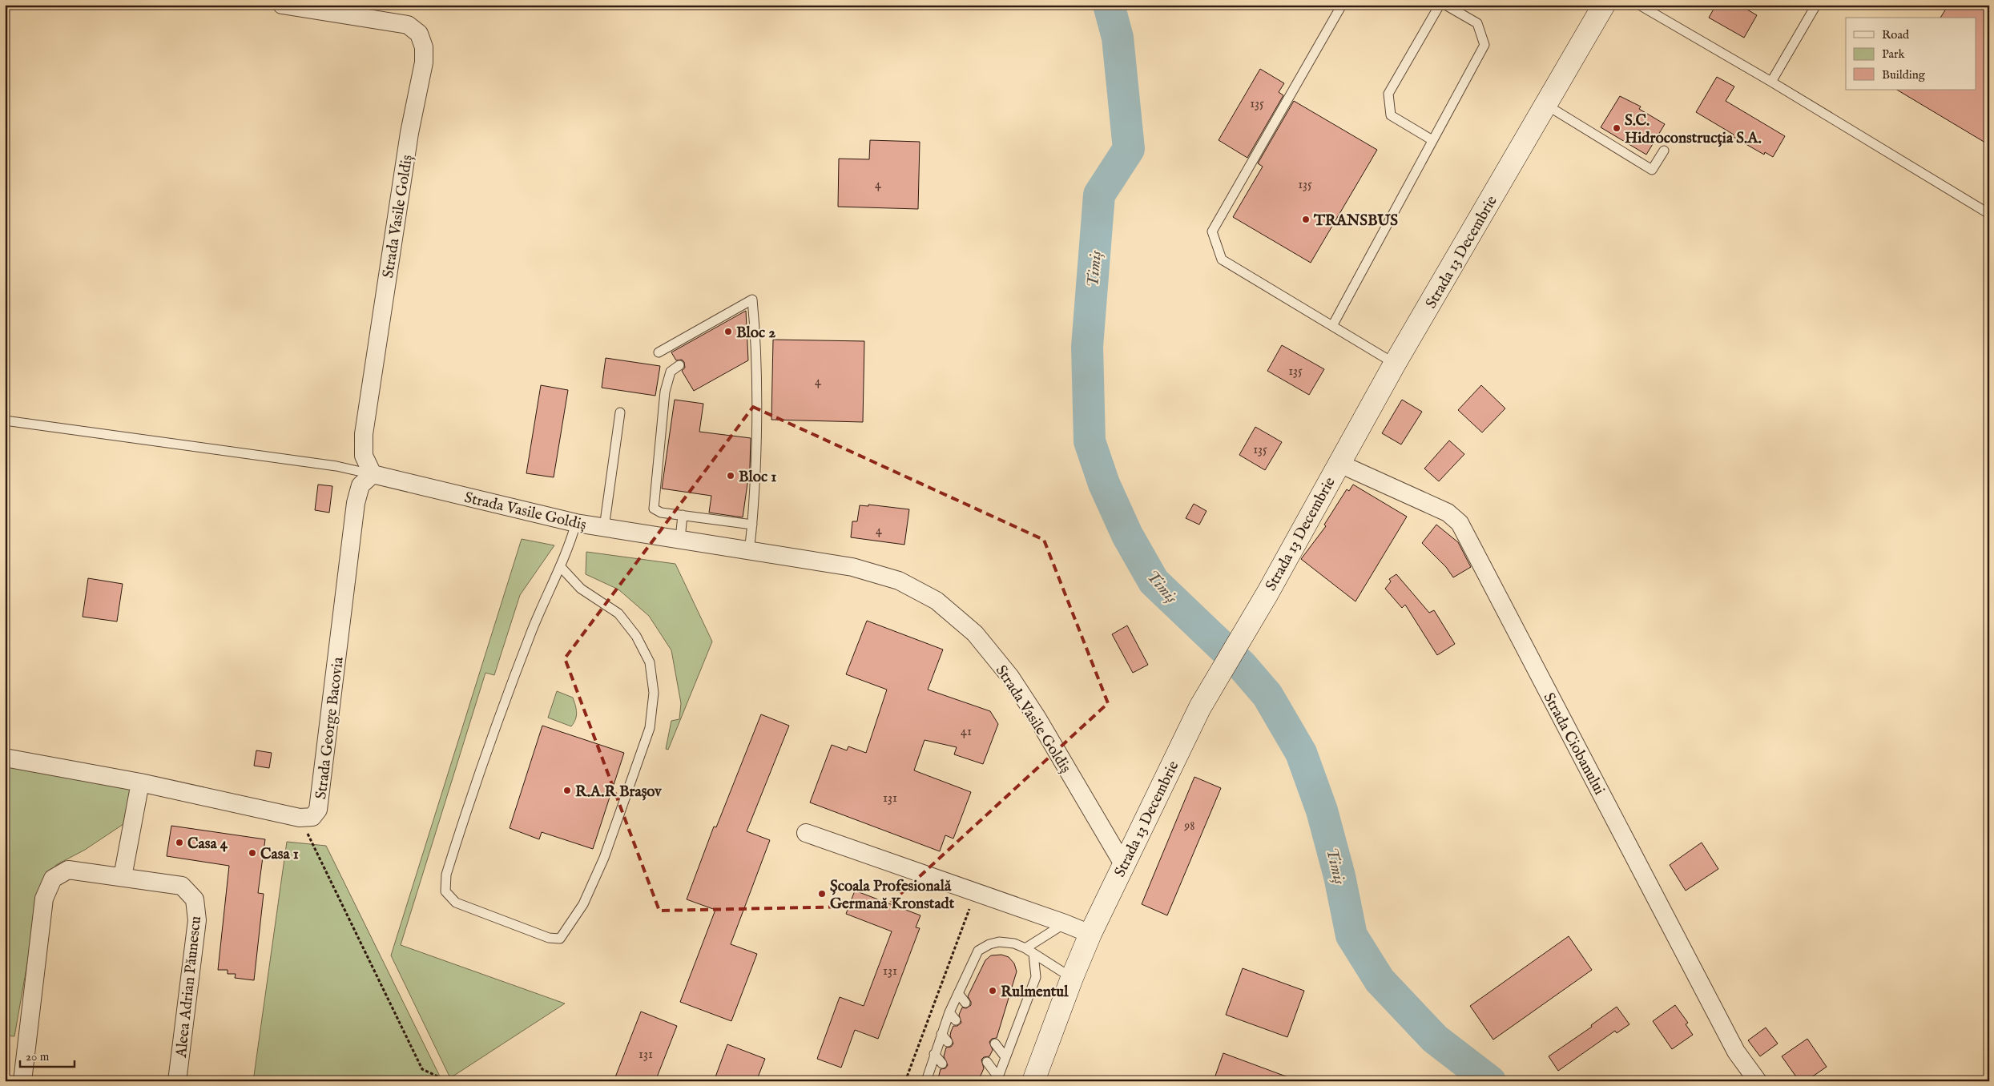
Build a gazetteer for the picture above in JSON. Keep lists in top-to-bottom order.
{
  "streets": {
    "main road": ["Strada 13 Decembrie"],
    "street": [
      "Strada Vasile Goldiș",
      "Strada George Bacovia",
      "Strada Ciobanului",
      "Aleea Adrian Păunescu"
    ]
  },
  "crossings": [
    ["Strada Vasile Goldiș", "Strada 13 Decembrie"],
    ["Strada Vasile Goldiș", "Strada George Bacovia"],
    ["Strada 13 Decembrie", "Strada Ciobanului"]
  ],
  "water": ["Timiș"],
  "places": [
    "S.C. Hidroconstrucția S.A.",
    "TRANSBUS",
    "Bloc 2",
    "Bloc 1",
    "R.A.R Brașov",
    "Casa 4",
    "Casa 1",
    "Școala Profesională Germană Kronstadt",
    "Rulmentul"
  ],
  "house_numbers": [
    "135",
    "4",
    "135",
    "135",
    "4",
    "135",
    "4",
    "41",
    "131",
    "98",
    "131",
    "131"
  ],
  "legend": ["Road", "Park", "Building"],
  "scale_bar": "20 m"
}
